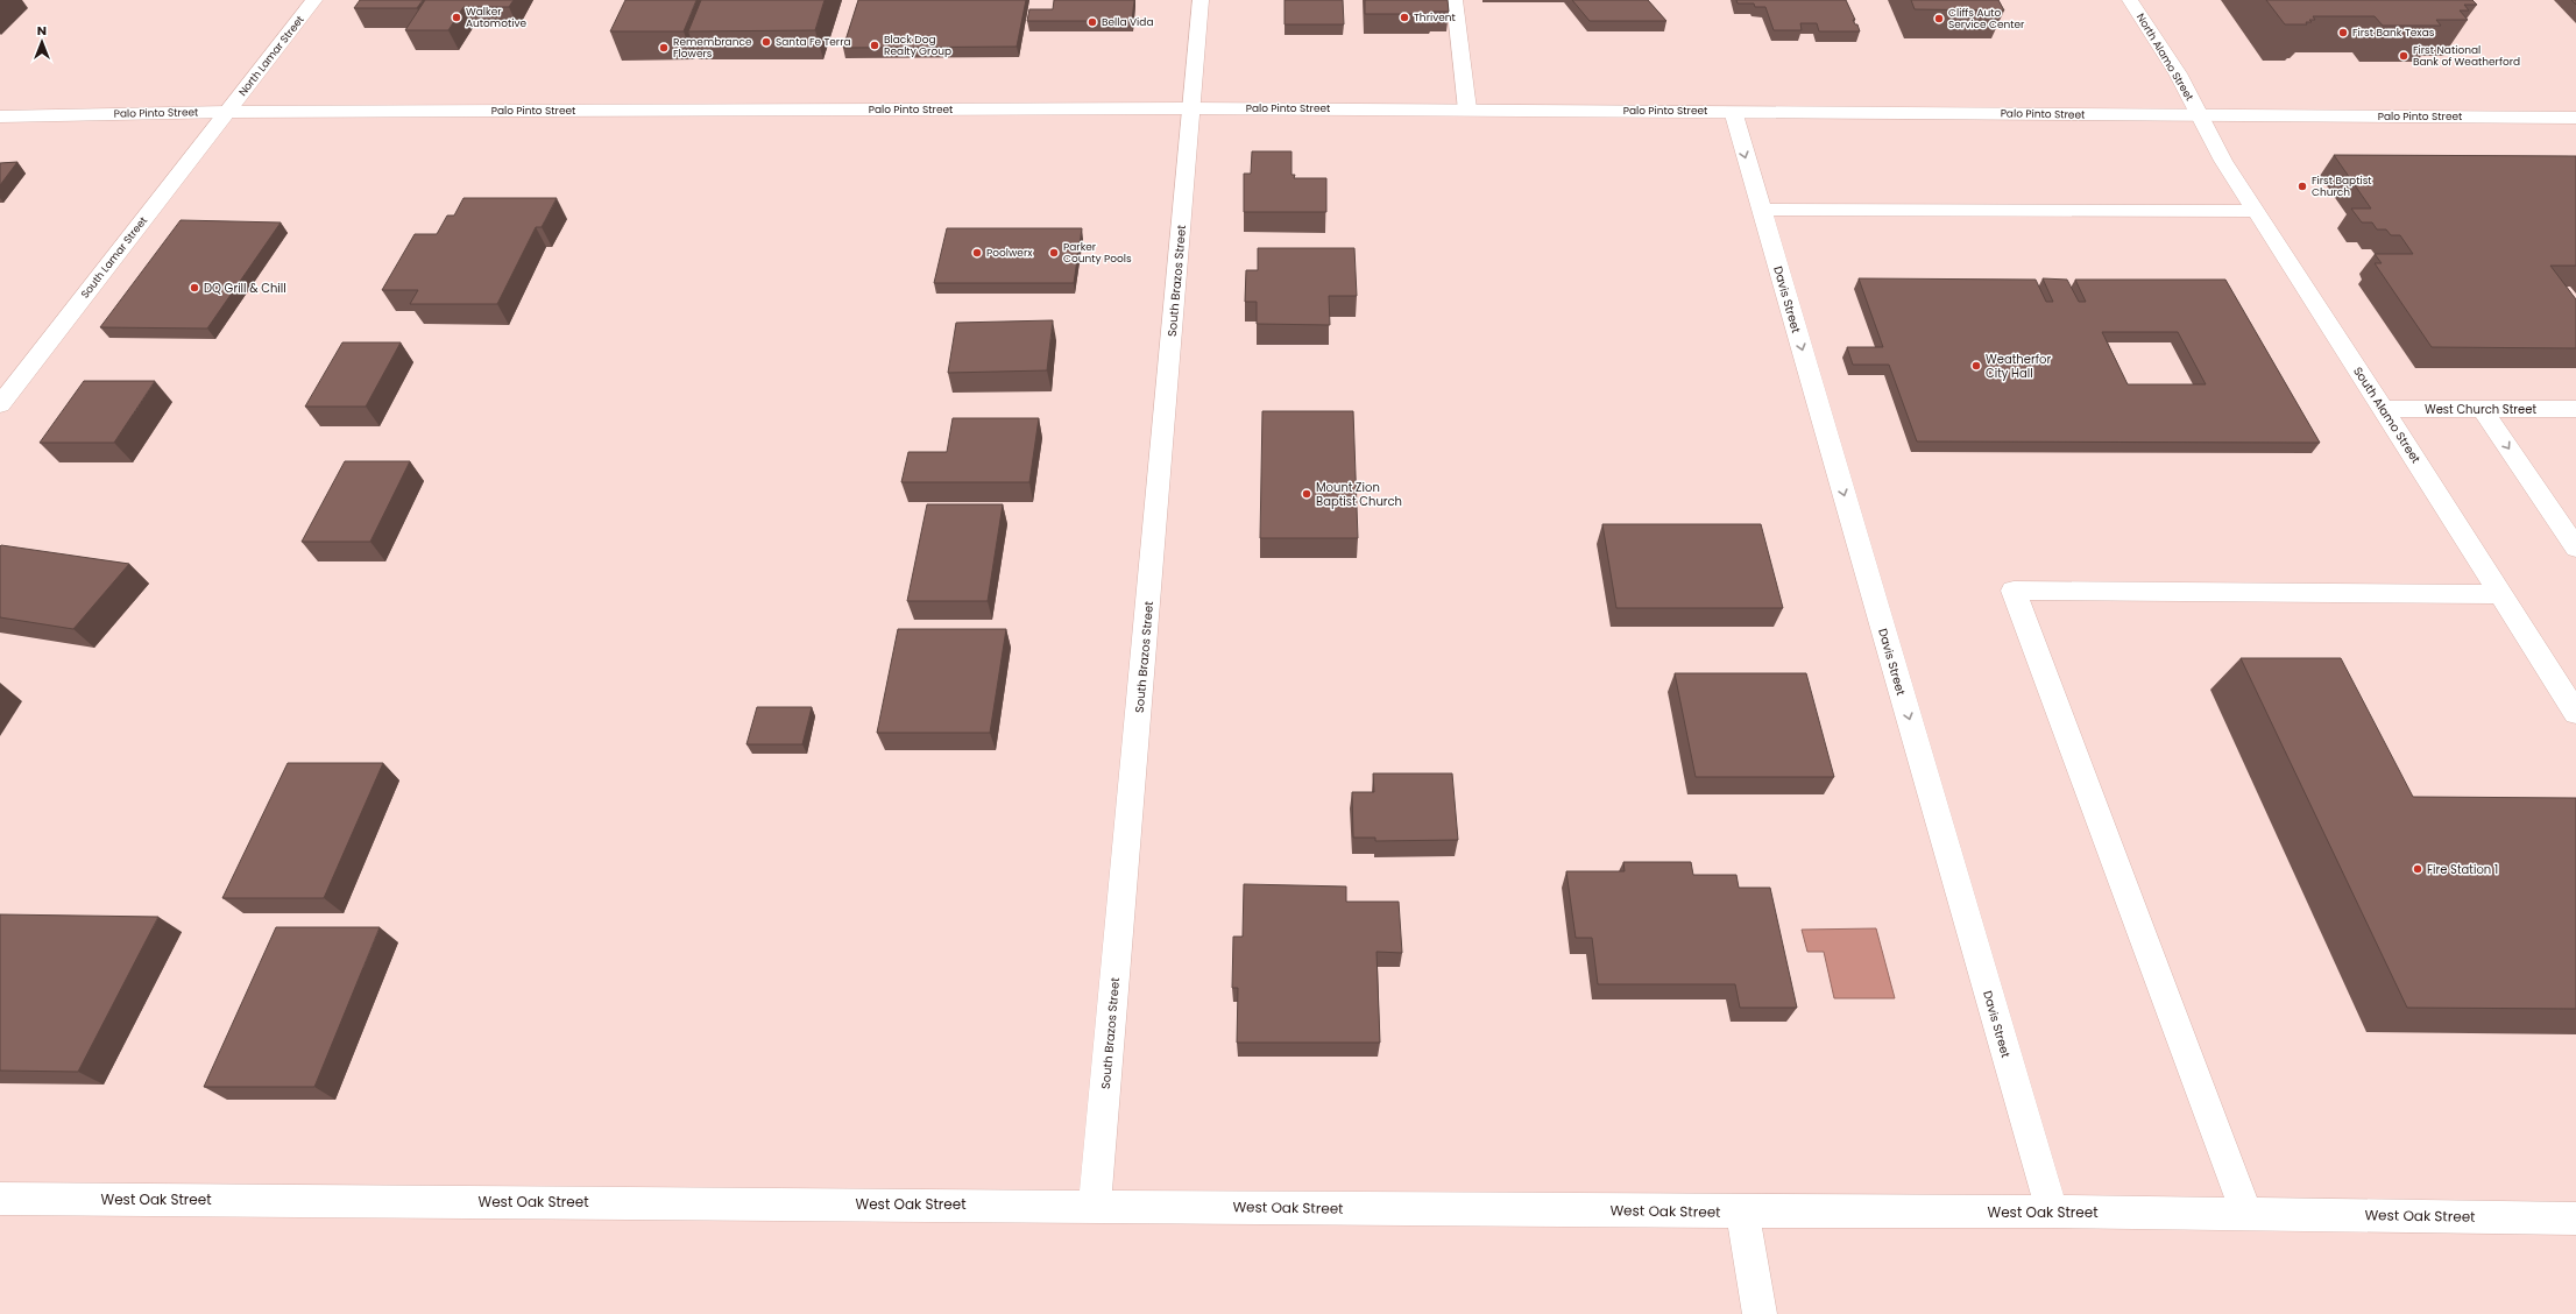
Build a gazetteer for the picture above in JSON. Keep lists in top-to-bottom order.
{
  "streets": {
    "street": [
      "North Lamar Street",
      "North Alamo Street",
      "Palo Pinto Street",
      "South Lamar Street",
      "South Brazos Street",
      "Davis Street",
      "West Church Street",
      "South Alamo Street",
      "West Oak Street"
    ]
  },
  "crossings": [
    ["North Lamar Street", "Palo Pinto Street"],
    ["North Lamar Street", "South Lamar Street"],
    ["North Alamo Street", "Palo Pinto Street"],
    ["North Alamo Street", "South Alamo Street"],
    ["Palo Pinto Street", "South Lamar Street"],
    ["Palo Pinto Street", "South Brazos Street"],
    ["Palo Pinto Street", "Davis Street"],
    ["Palo Pinto Street", "South Alamo Street"],
    ["South Brazos Street", "West Oak Street"],
    ["Davis Street", "West Oak Street"],
    ["West Church Street", "South Alamo Street"]
  ],
  "one_way": ["Davis Street"],
  "places": [
    "Walker Automotive",
    "Thrivent",
    "Cliffs Auto Service Center",
    "Bella Vida",
    "First Bank Texas",
    "Santa Fe Terra",
    "Black Dog Realty Group",
    "Remembrance Flowers",
    "First National Bank of Weatherford",
    "First Baptist Church",
    "Poolwerx",
    "Parker County Pools",
    "DQ Grill & Chill",
    "Weatherfor City Hall",
    "Mount Zion Baptist Church",
    "Fire Station 1"
  ],
  "north": "top"
}
